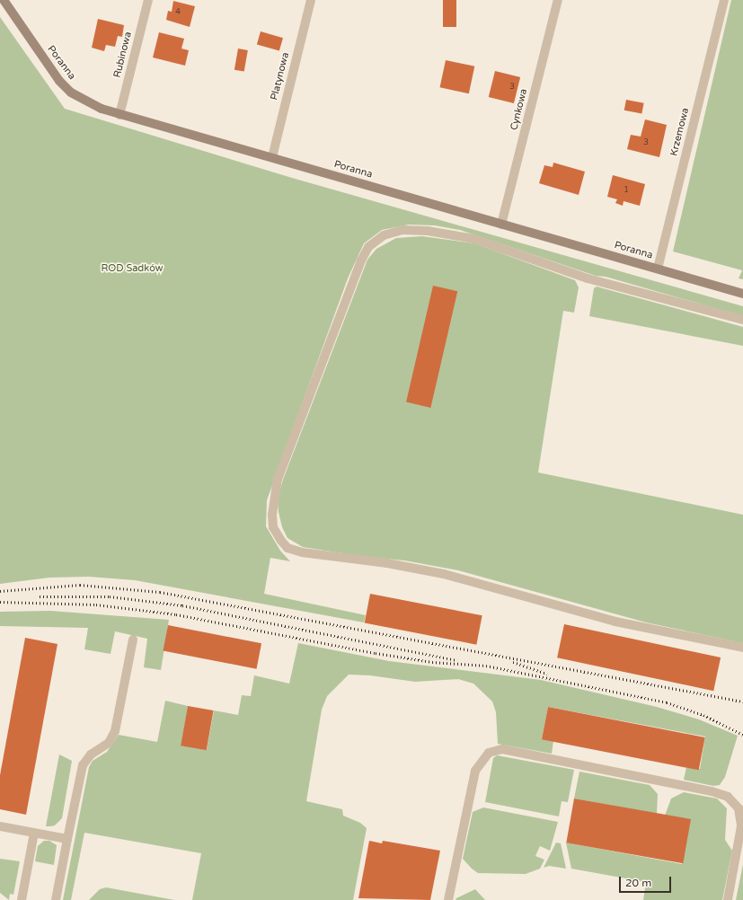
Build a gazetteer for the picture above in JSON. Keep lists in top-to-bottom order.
{
  "streets": {
    "street": [
      "Rubinowa",
      "Poranna",
      "Platynowa",
      "Cynkowa",
      "Krzemowa"
    ]
  },
  "crossings": [
    ["Rubinowa", "Poranna"],
    ["Poranna", "Platynowa"],
    ["Poranna", "Cynkowa"],
    ["Poranna", "Krzemowa"]
  ],
  "parks": ["ROD Sadków"],
  "house_numbers": [
    "4",
    "3",
    "3",
    "1"
  ],
  "scale_bar": "20 m"
}
